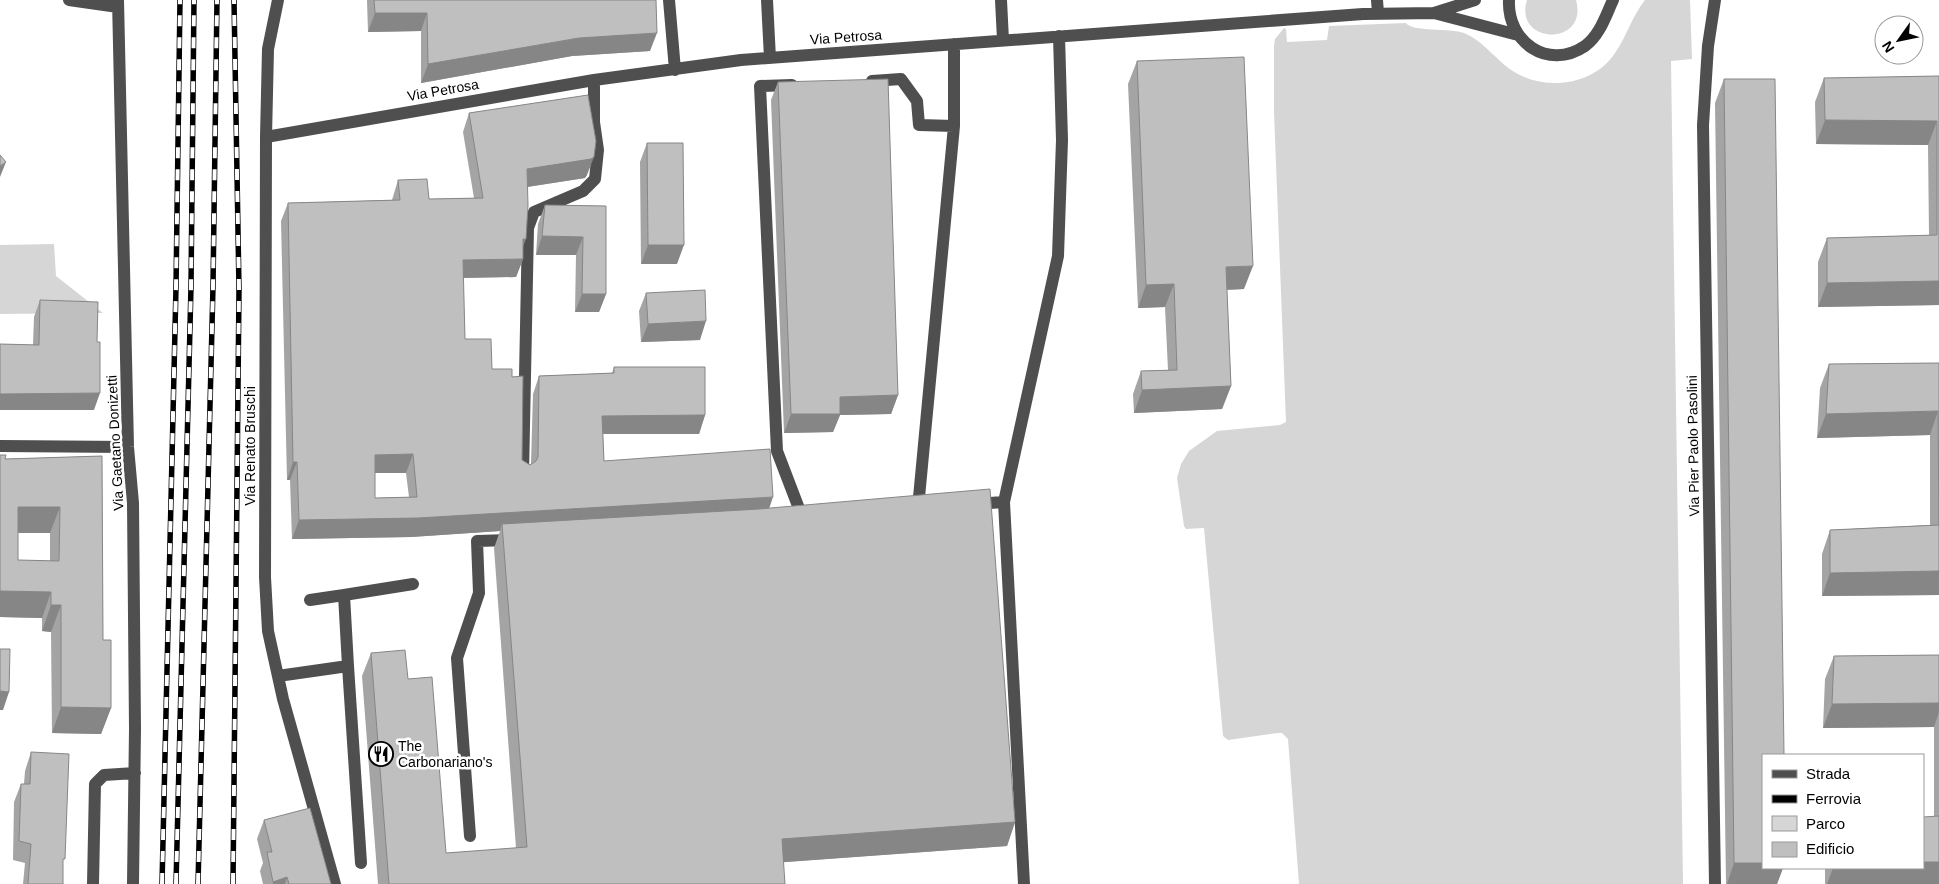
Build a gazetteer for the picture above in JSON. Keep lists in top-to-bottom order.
{
  "streets": {
    "street": [
      "Via Petrosa",
      "Via Gaetano Donizetti",
      "Via Renato Bruschi",
      "Via Pier Paolo Pasolini"
    ]
  },
  "crossings": [
    ["Via Petrosa", "Via Renato Bruschi"]
  ],
  "places": {
    "restaurant": ["The Carbonariano's"]
  },
  "legend": [
    "Strada",
    "Ferrovia",
    "Parco",
    "Edificio"
  ],
  "north": "bottom left"
}
